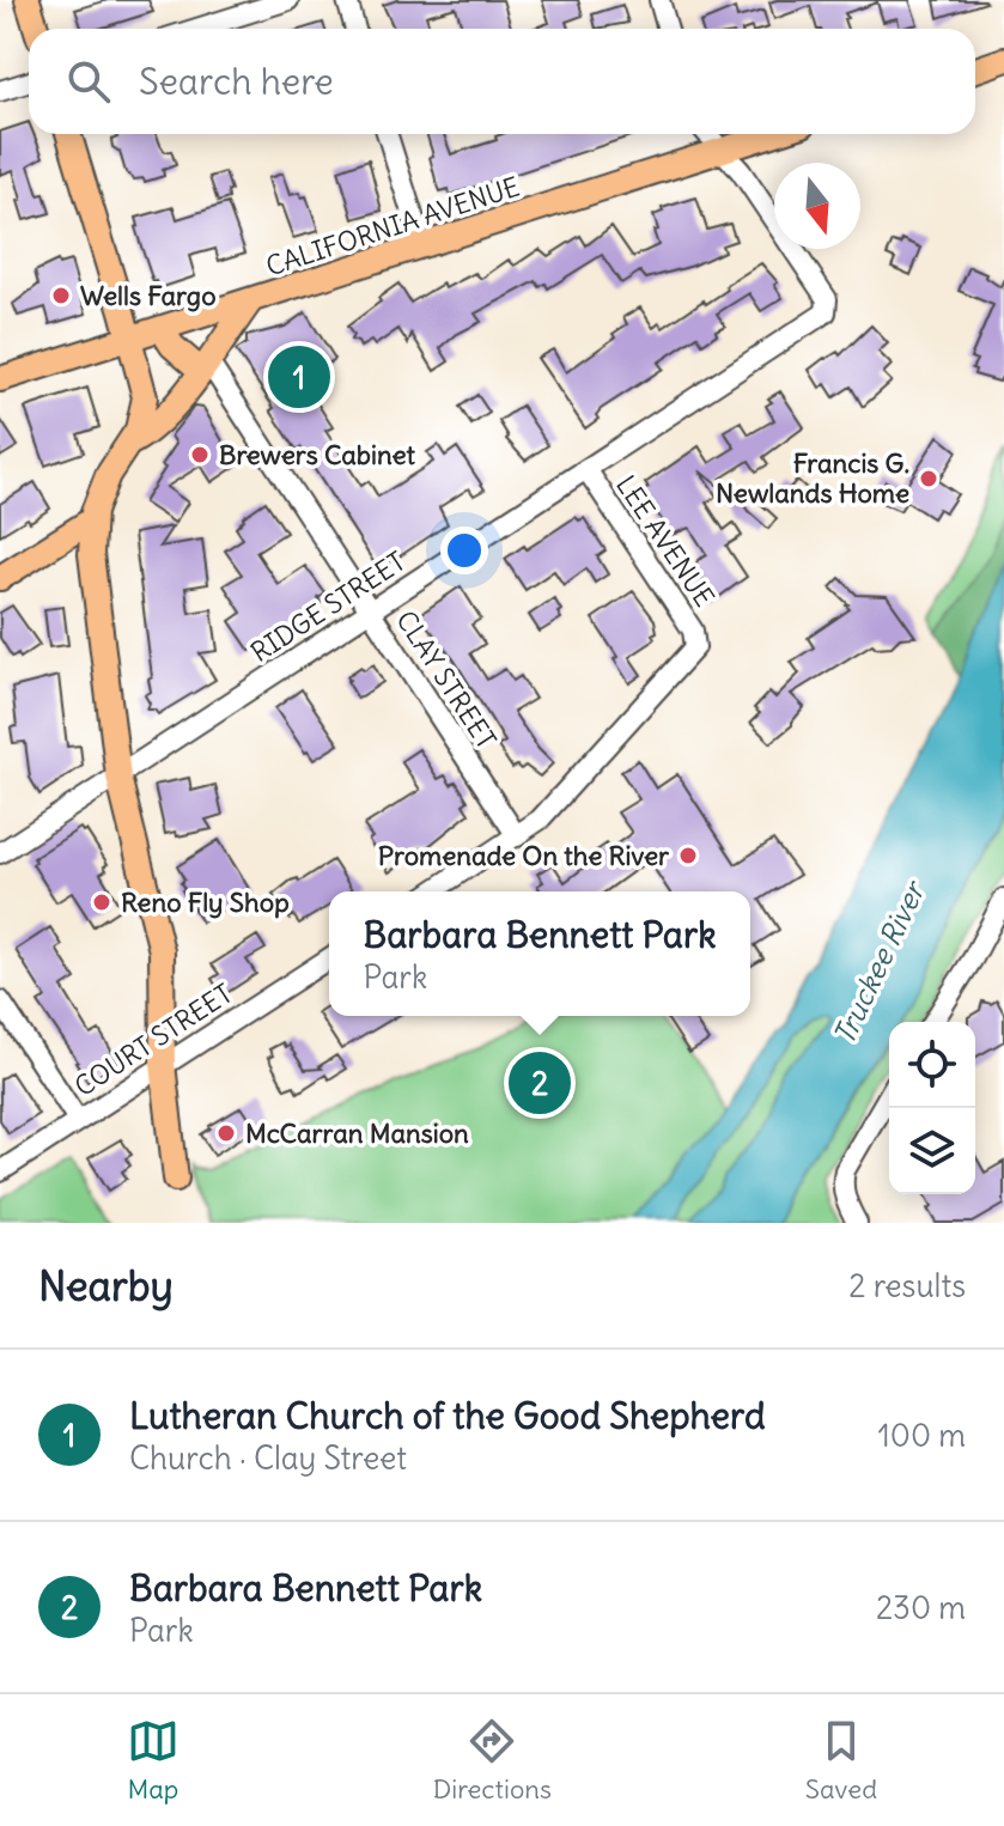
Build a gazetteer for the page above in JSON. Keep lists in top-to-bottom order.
{
  "streets": {
    "main road": ["CALIFORNIA AVENUE"],
    "street": [
      "LEE AVENUE",
      "RIDGE STREET",
      "CLAY STREET",
      "COURT STREET"
    ]
  },
  "crossings": [
    ["CALIFORNIA AVENUE", "RIDGE STREET"],
    ["LEE AVENUE", "RIDGE STREET"],
    ["LEE AVENUE", "CLAY STREET"],
    ["RIDGE STREET", "CLAY STREET"]
  ],
  "water": ["Truckee River"],
  "places": [
    "Wells Fargo",
    "Brewers Cabinet",
    "Francis G. Newlands Home",
    "Promenade On the River",
    "Reno Fly Shop",
    "McCarran Mansion"
  ],
  "north": "bottom",
  "page": {
    "search": "Search here",
    "pins": ["1", "2"],
    "popup": ["Barbara Bennett Park", "Park"],
    "heading": ["Nearby", "2 results"],
    "list": [
      {
        "mark": "1",
        "name": "Lutheran Church of the Good Shepherd",
        "note": "Church · Clay Street",
        "value": "100 m"
      },
      {
        "mark": "2",
        "name": "Barbara Bennett Park",
        "note": "Park",
        "value": "230 m"
      }
    ],
    "nav": ["Map", "Directions", "Saved"]
  }
}
